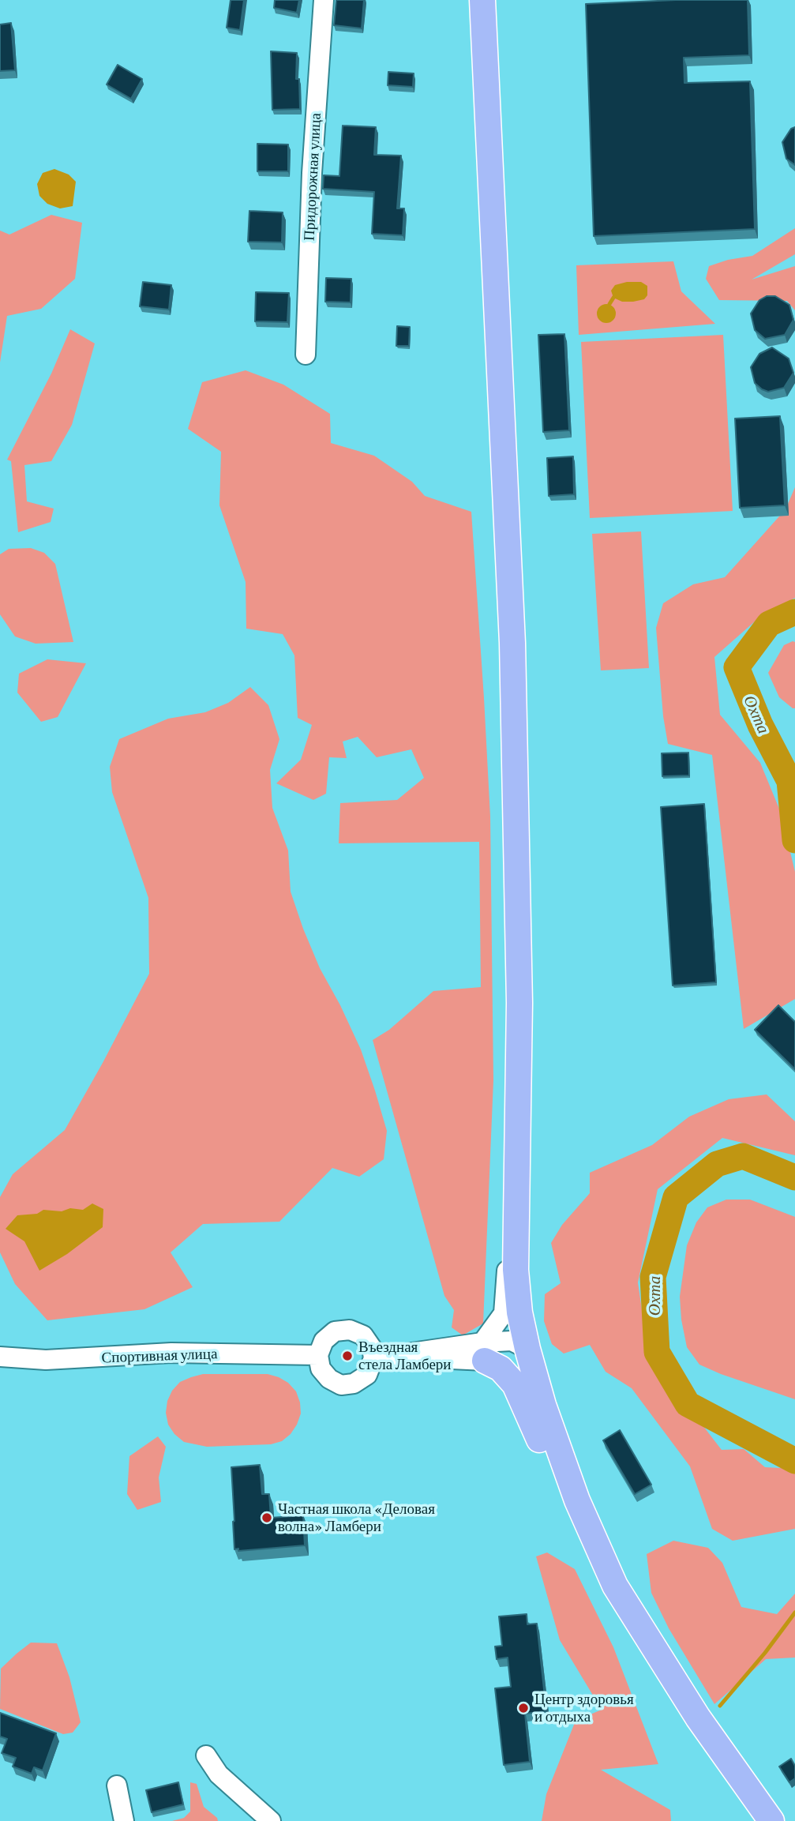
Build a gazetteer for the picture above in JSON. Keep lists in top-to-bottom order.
{
  "streets": {
    "street": ["Придорожная улица", "Спортивная улица"]
  },
  "water": ["Охта"],
  "places": ["Въездная стела Ламбери", "Частная школа «Деловая волна» Ламбери", "Центр здоровья и отдыха"]
}
